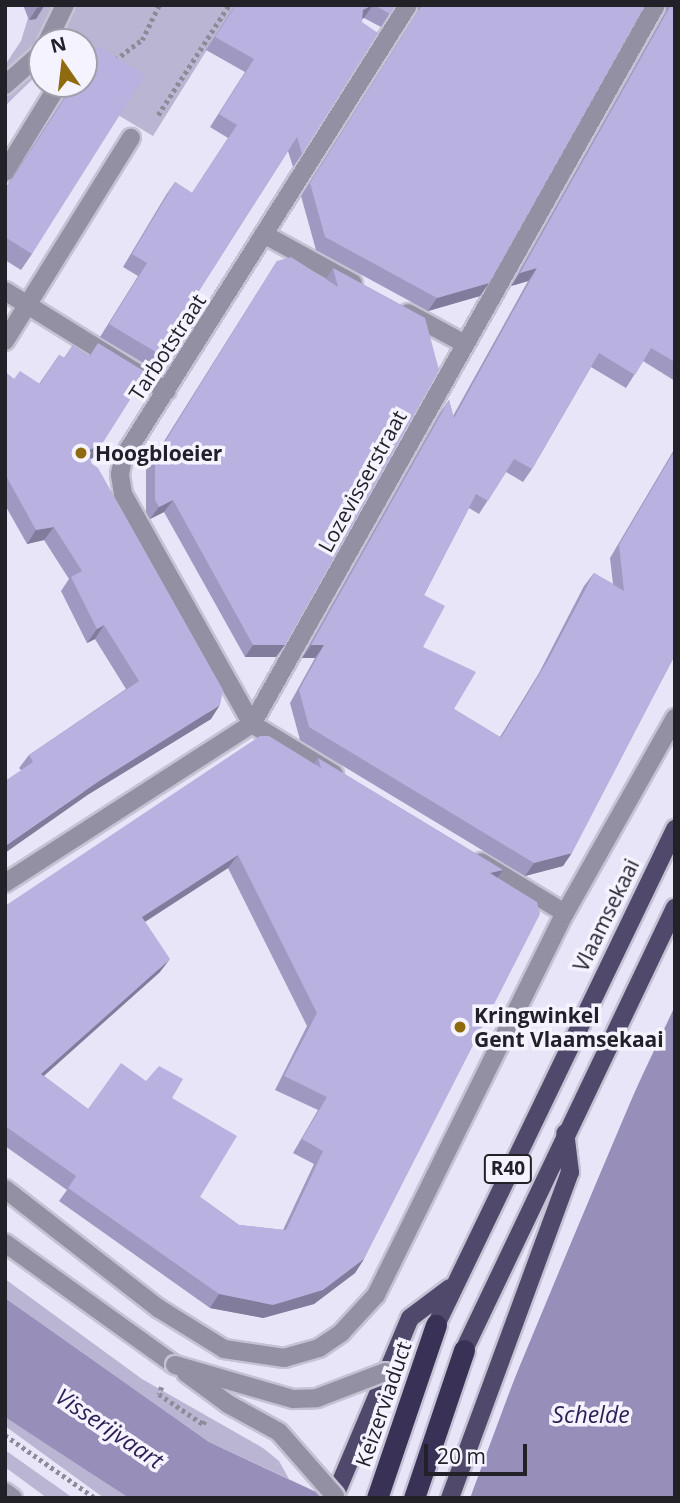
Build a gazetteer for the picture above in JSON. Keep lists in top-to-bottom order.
{
  "streets": {
    "highway": ["R40", "Keizerviaduct"],
    "main road": ["Vlaamsekaai"],
    "street": ["Tarbotstraat", "Lozevisserstraat"]
  },
  "crossings": [
    ["Tarbotstraat", "Lozevisserstraat"],
    ["Vlaamsekaai", "Keizerviaduct"]
  ],
  "water": ["Schelde", "Visserijvaart"],
  "places": ["Hoogbloeier", "Kringwinkel Gent Vlaamsekaai"],
  "scale_bar": "20 m",
  "north": "top"
}
